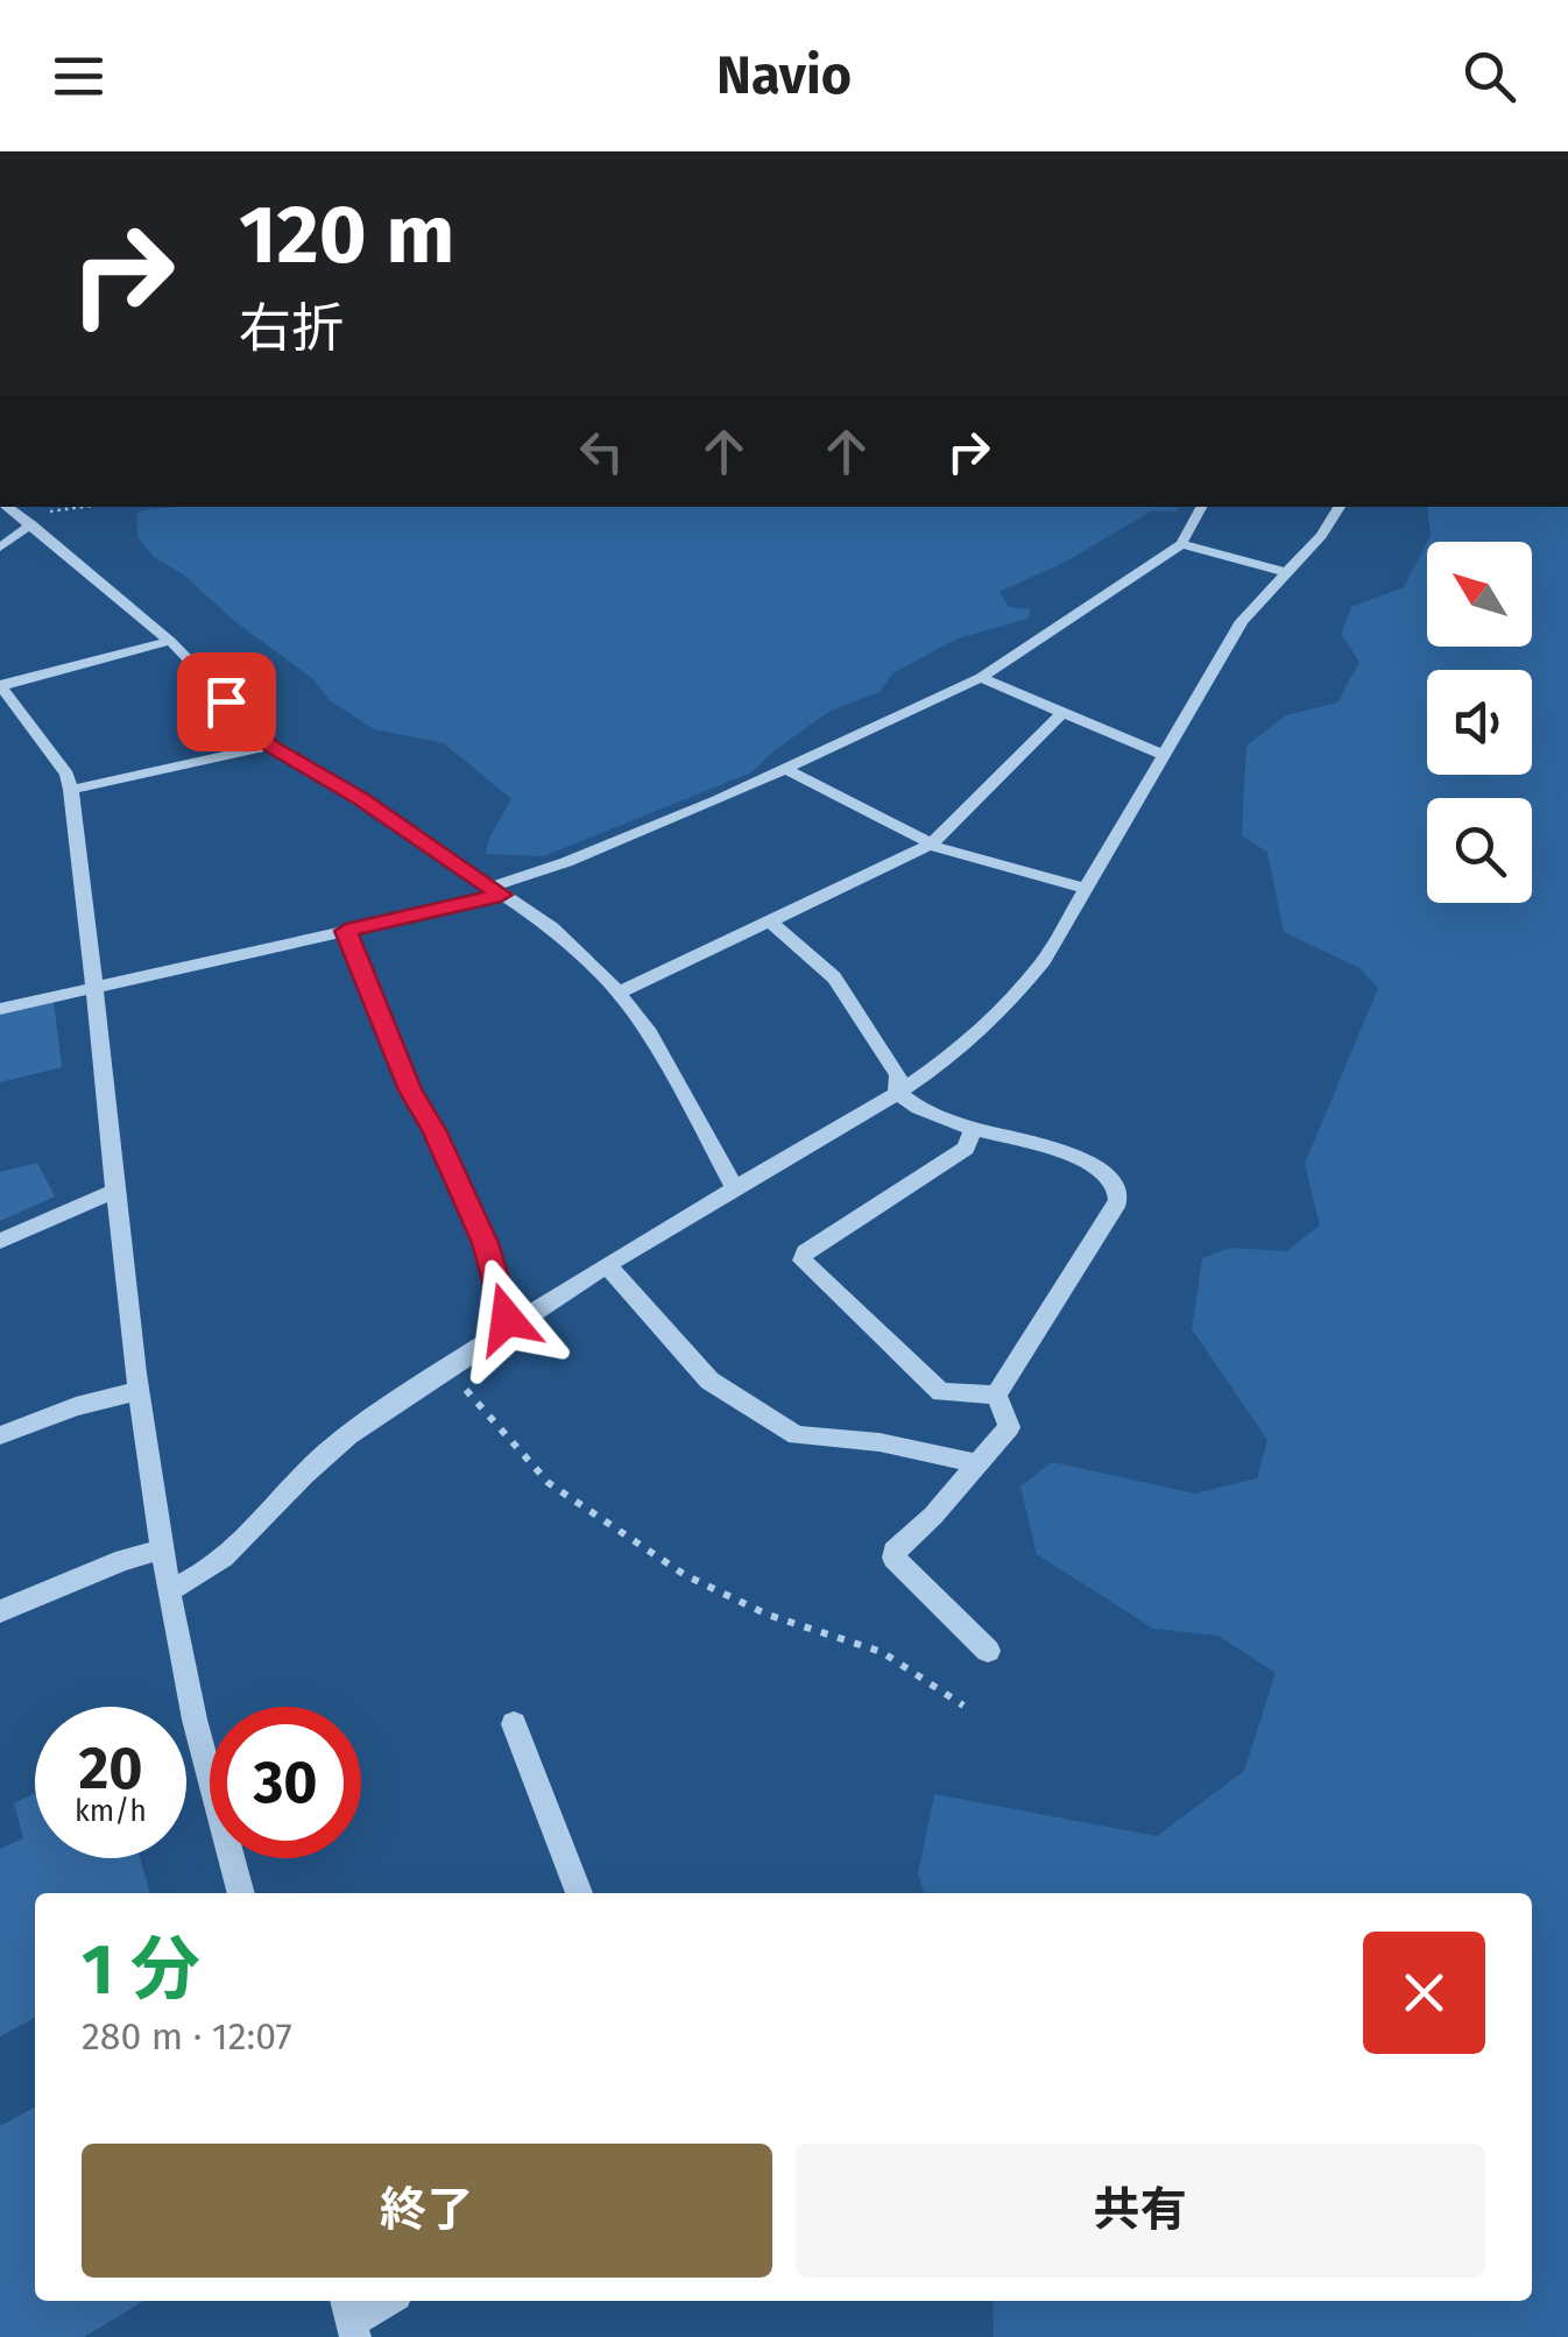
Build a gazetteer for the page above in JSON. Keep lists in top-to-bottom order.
{
  "north": "top left",
  "page": {
    "header": "Navio",
    "turn": ["120 m", "右折"],
    "speed": "20 km/h",
    "limit": "30",
    "heading": ["1 分", "280 m · 12:07"],
    "buttons": ["終了", "共有"]
  }
}
